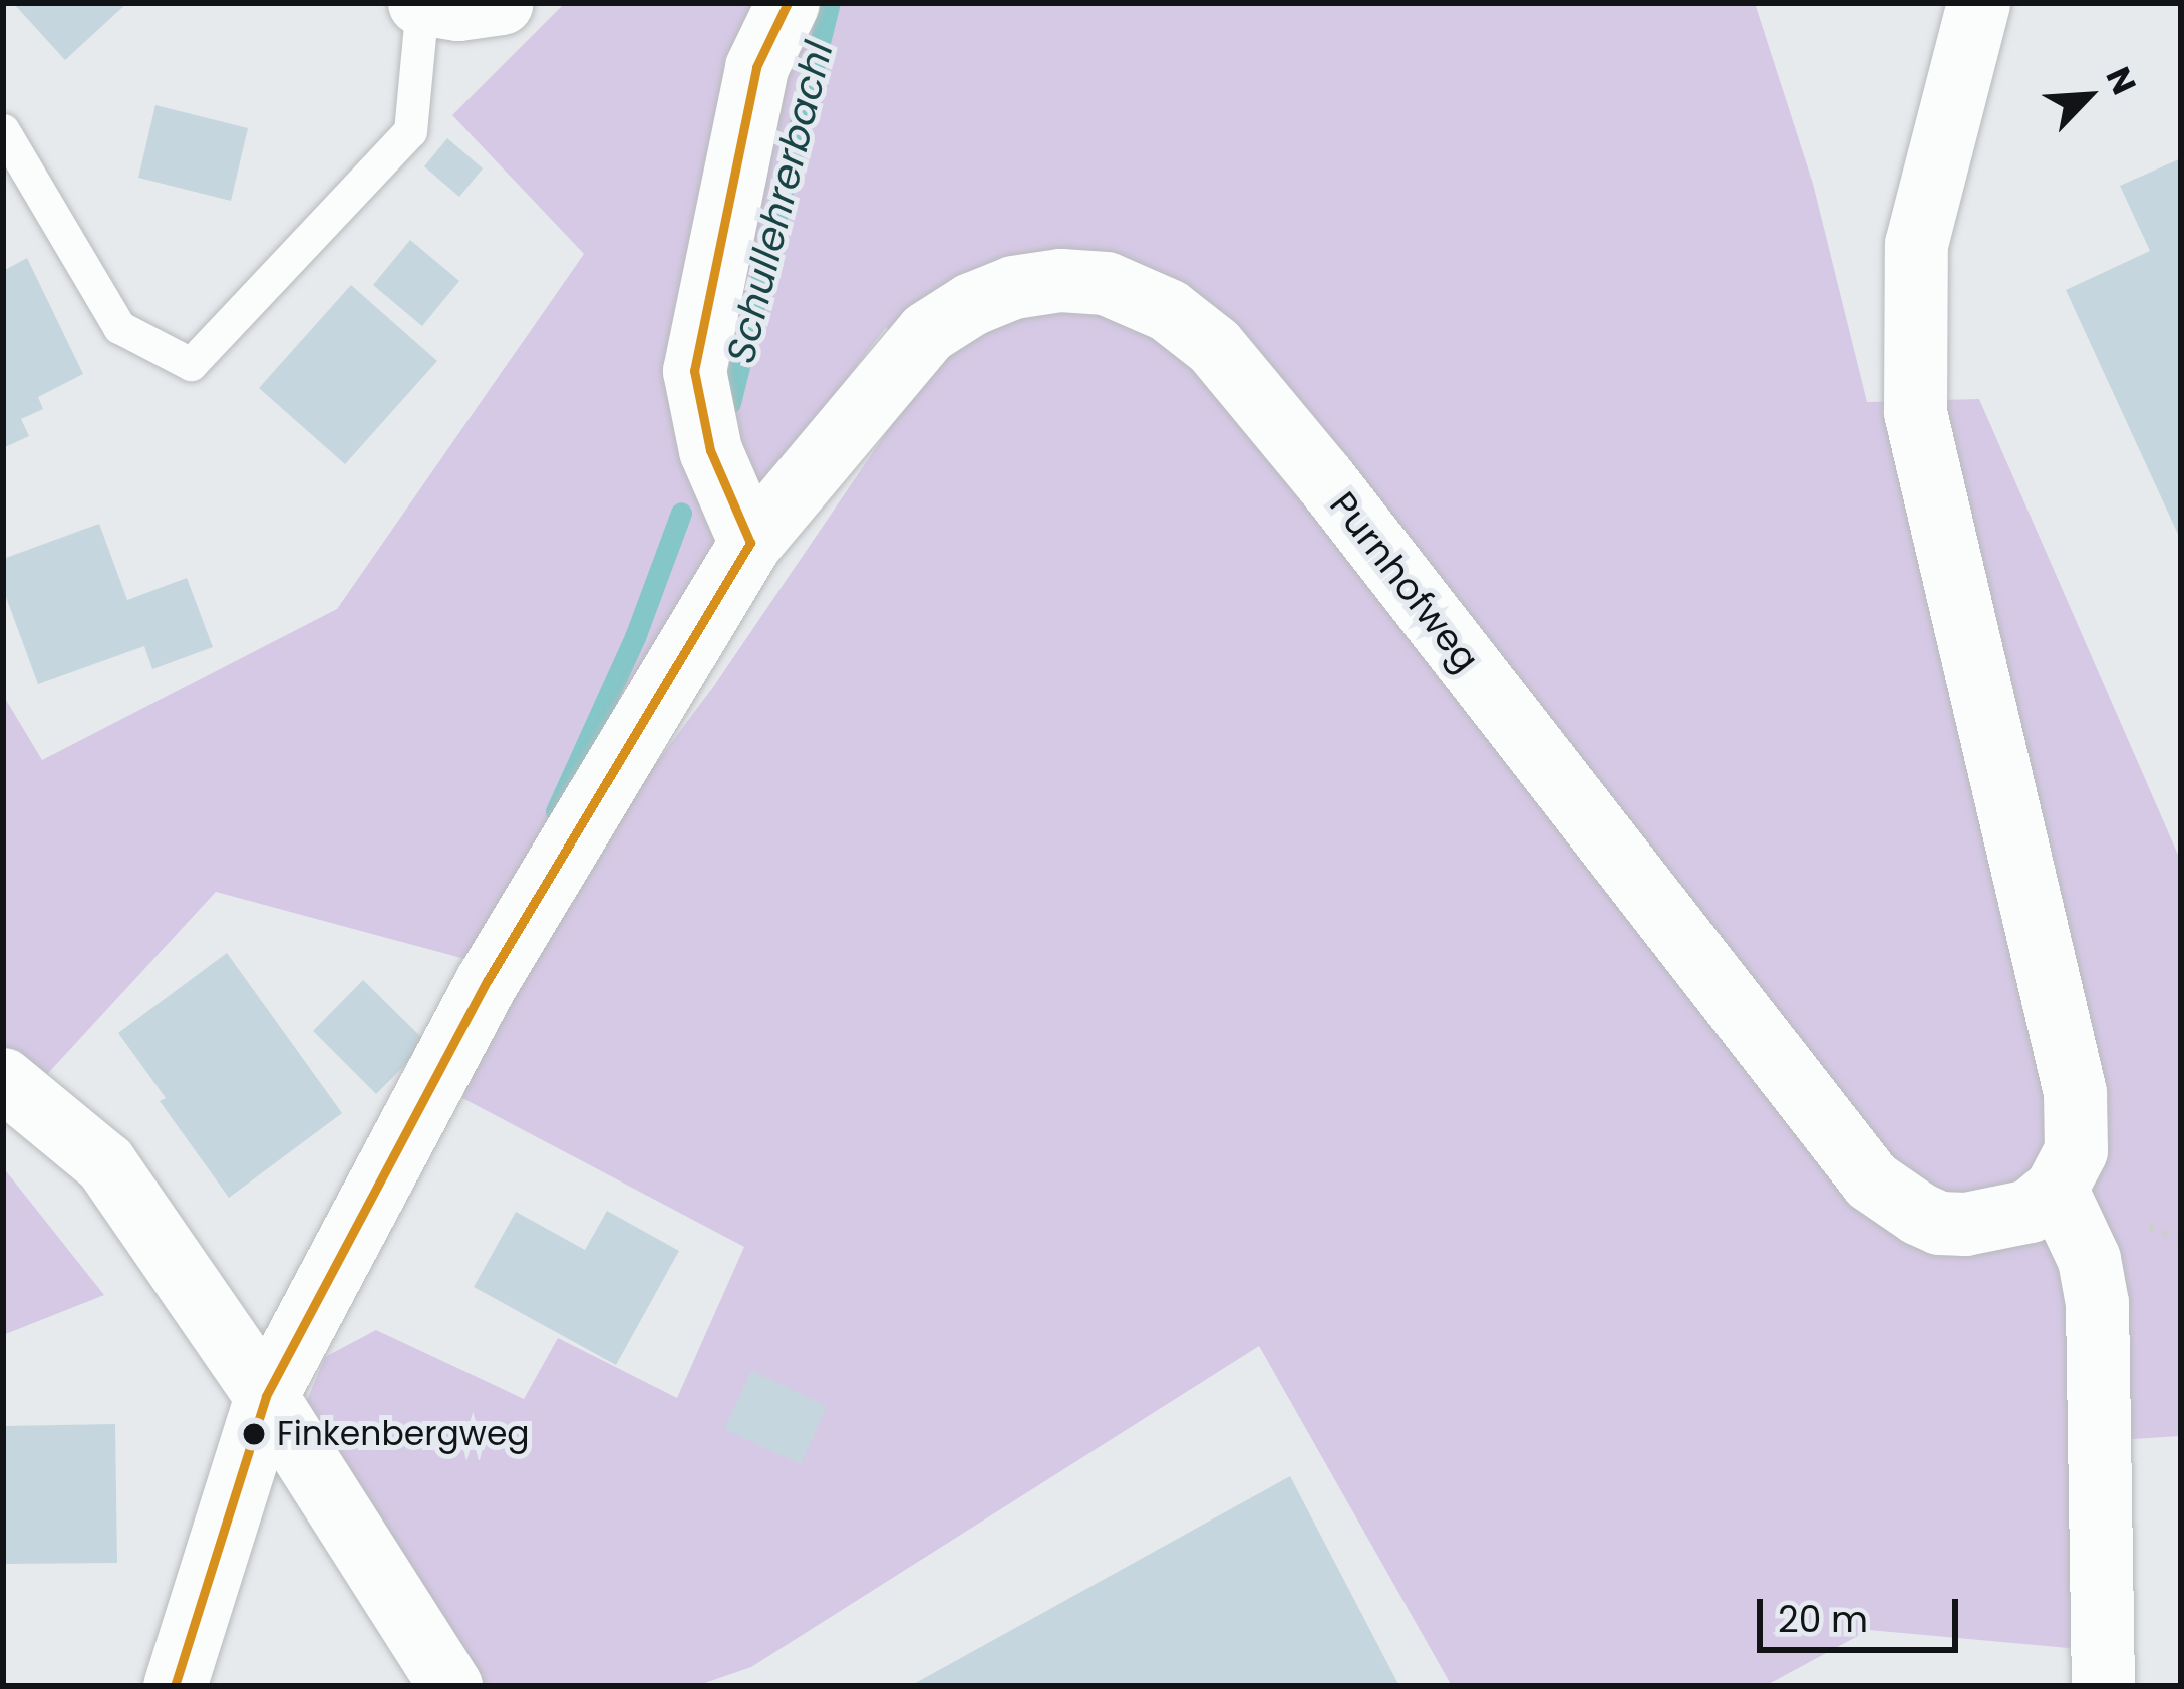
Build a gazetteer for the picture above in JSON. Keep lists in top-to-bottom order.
{
  "streets": {
    "street": ["Purnhofweg"]
  },
  "water": ["Schullehrerbachl"],
  "places": ["Finkenbergweg"],
  "scale_bar": "20 m",
  "north": "top right"
}
